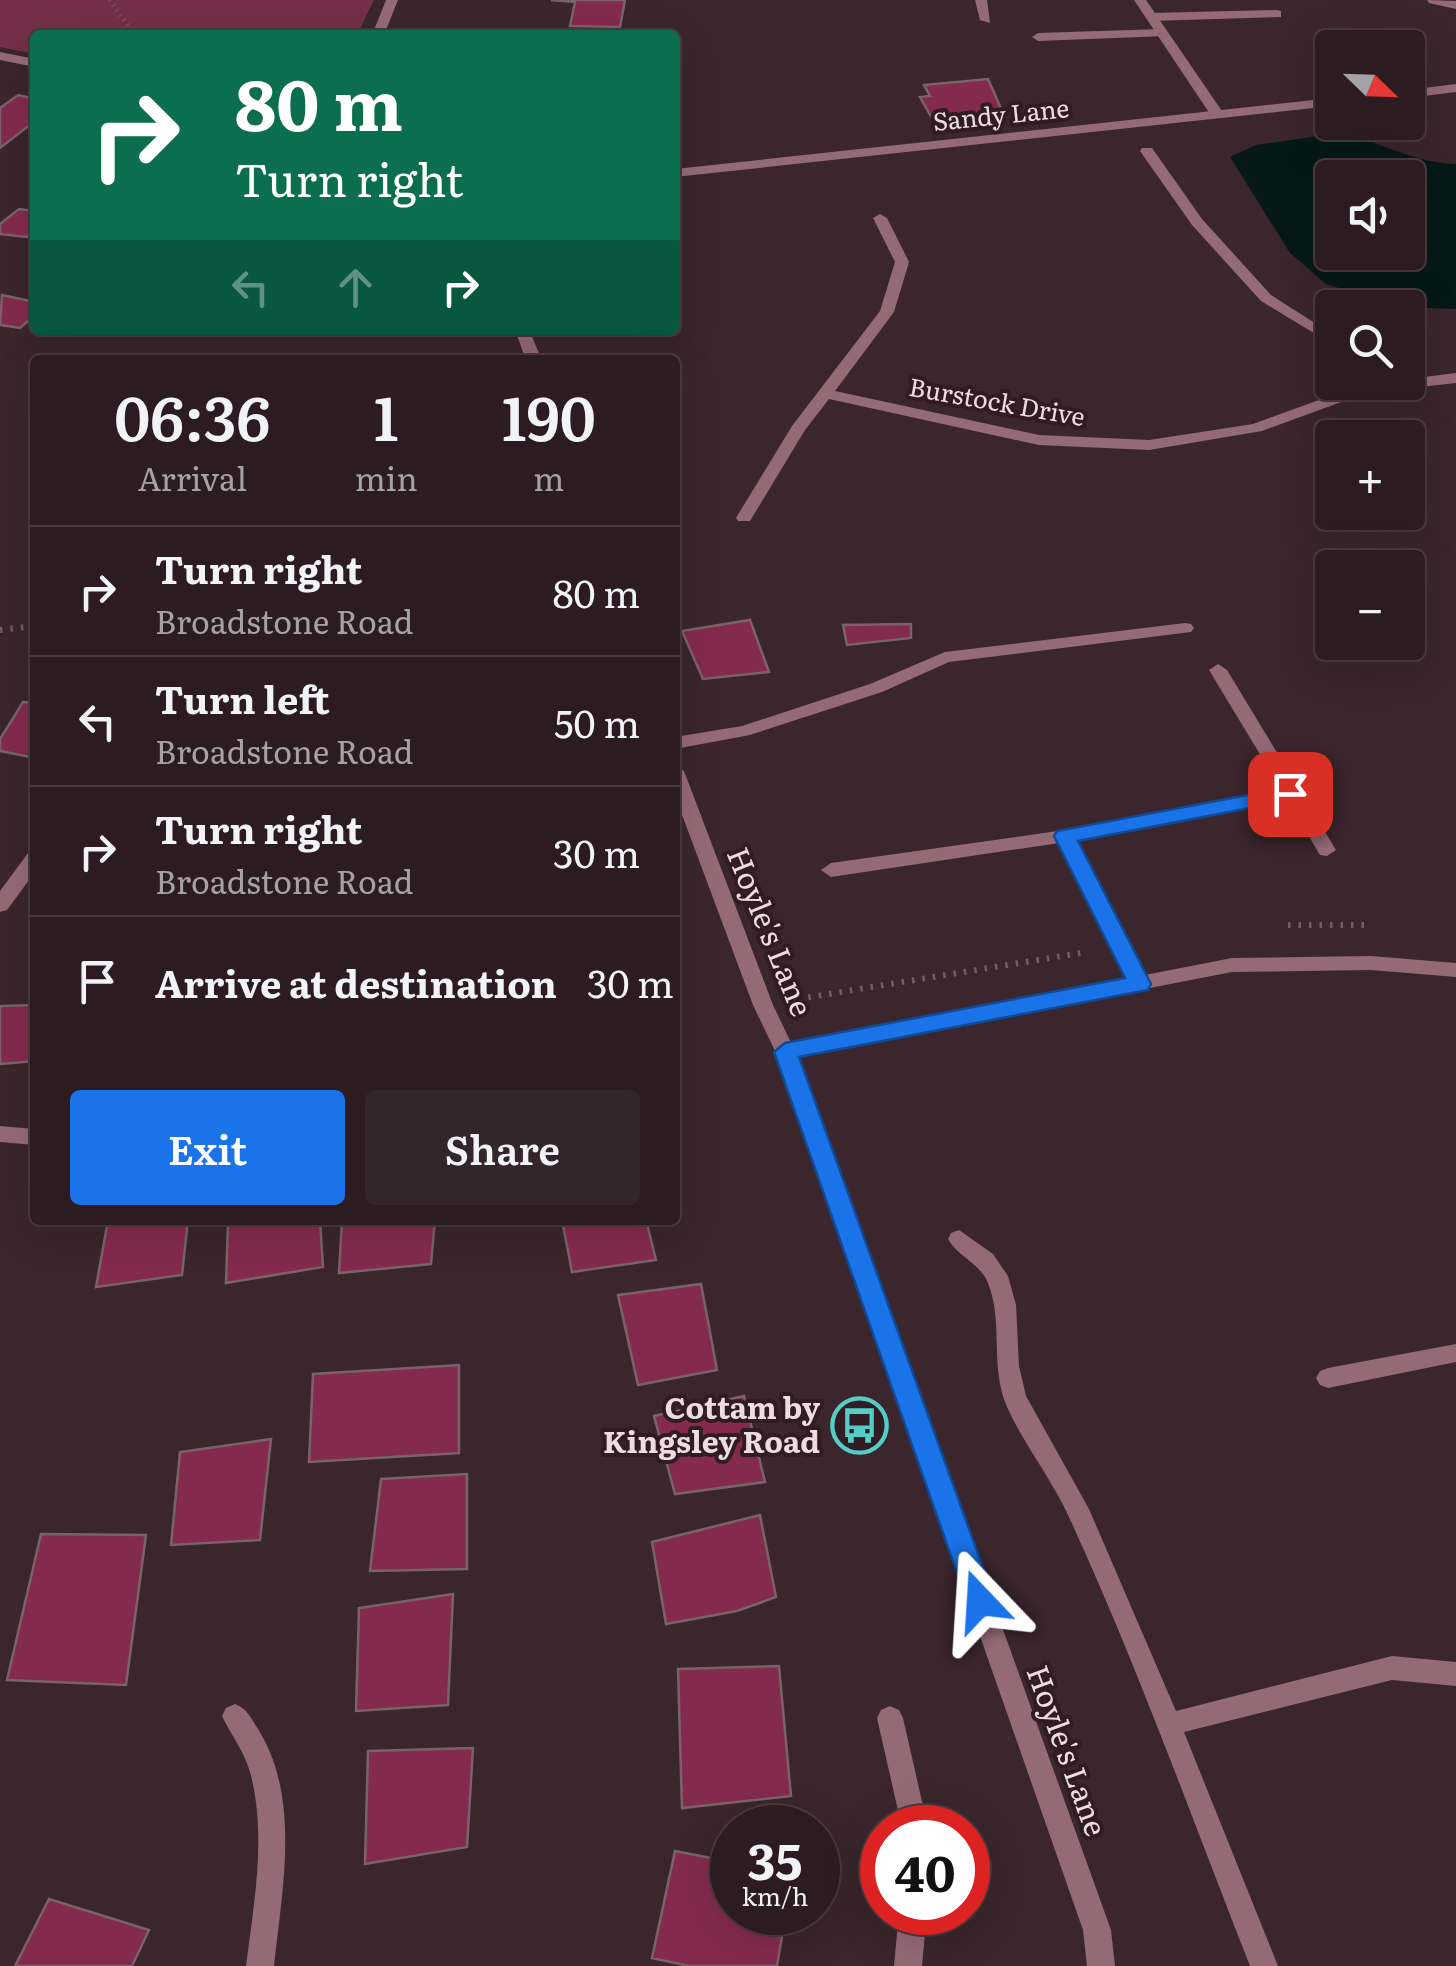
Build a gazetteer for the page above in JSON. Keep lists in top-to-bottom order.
{
  "streets": {
    "street": ["Sandy Lane", "Burstock Drive", "Hoyle's Lane"]
  },
  "places": {
    "bus stop": ["Cottam by Kingsley Road"]
  },
  "north": "bottom right",
  "page": {
    "map_buttons": ["+", "−"],
    "turn": ["80 m", "Turn right"],
    "eta": [
      "06:36",
      "Arrival",
      "1",
      "min",
      "190",
      "m"
    ],
    "list": [
      {
        "name": "Turn right",
        "note": "Broadstone Road",
        "value": "80 m"
      },
      {
        "name": "Turn left",
        "note": "Broadstone Road",
        "value": "50 m"
      },
      {
        "name": "Turn right",
        "note": "Broadstone Road",
        "value": "30 m"
      },
      {
        "name": "Arrive at destination",
        "value": "30 m"
      }
    ],
    "buttons": ["Exit", "Share"],
    "speed": "35 km/h",
    "limit": "40"
  }
}
